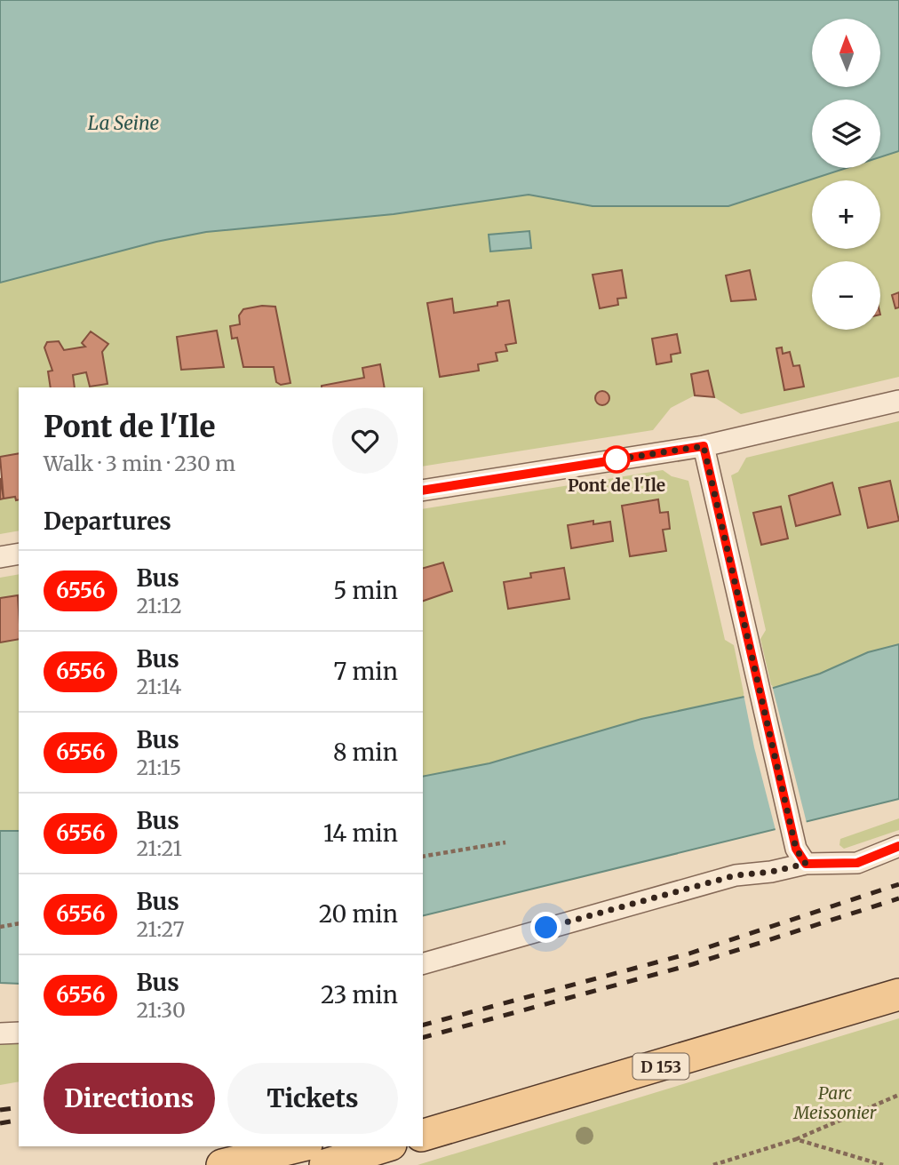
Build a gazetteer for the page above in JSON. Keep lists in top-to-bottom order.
{
  "streets": {
    "main road": ["D 153"]
  },
  "water": ["La Seine"],
  "parks": ["Parc Meissonier"],
  "places": ["Pont de l'Ile"],
  "lines": ["bus line 6556"],
  "north": "top",
  "page": {
    "map_buttons": ["+", "−"],
    "heading": [
      ["Pont de l'Ile", "Walk · 3 min · 230 m"],
      "Departures"
    ],
    "list": [
      {
        "mark": "6556",
        "name": "Bus",
        "note": "21:12",
        "value": "5 min"
      },
      {
        "mark": "6556",
        "name": "Bus",
        "note": "21:14",
        "value": "7 min"
      },
      {
        "mark": "6556",
        "name": "Bus",
        "note": "21:15",
        "value": "8 min"
      },
      {
        "mark": "6556",
        "name": "Bus",
        "note": "21:21",
        "value": "14 min"
      },
      {
        "mark": "6556",
        "name": "Bus",
        "note": "21:27",
        "value": "20 min"
      },
      {
        "mark": "6556",
        "name": "Bus",
        "note": "21:30",
        "value": "23 min"
      }
    ],
    "buttons": ["Directions", "Tickets"]
  }
}
